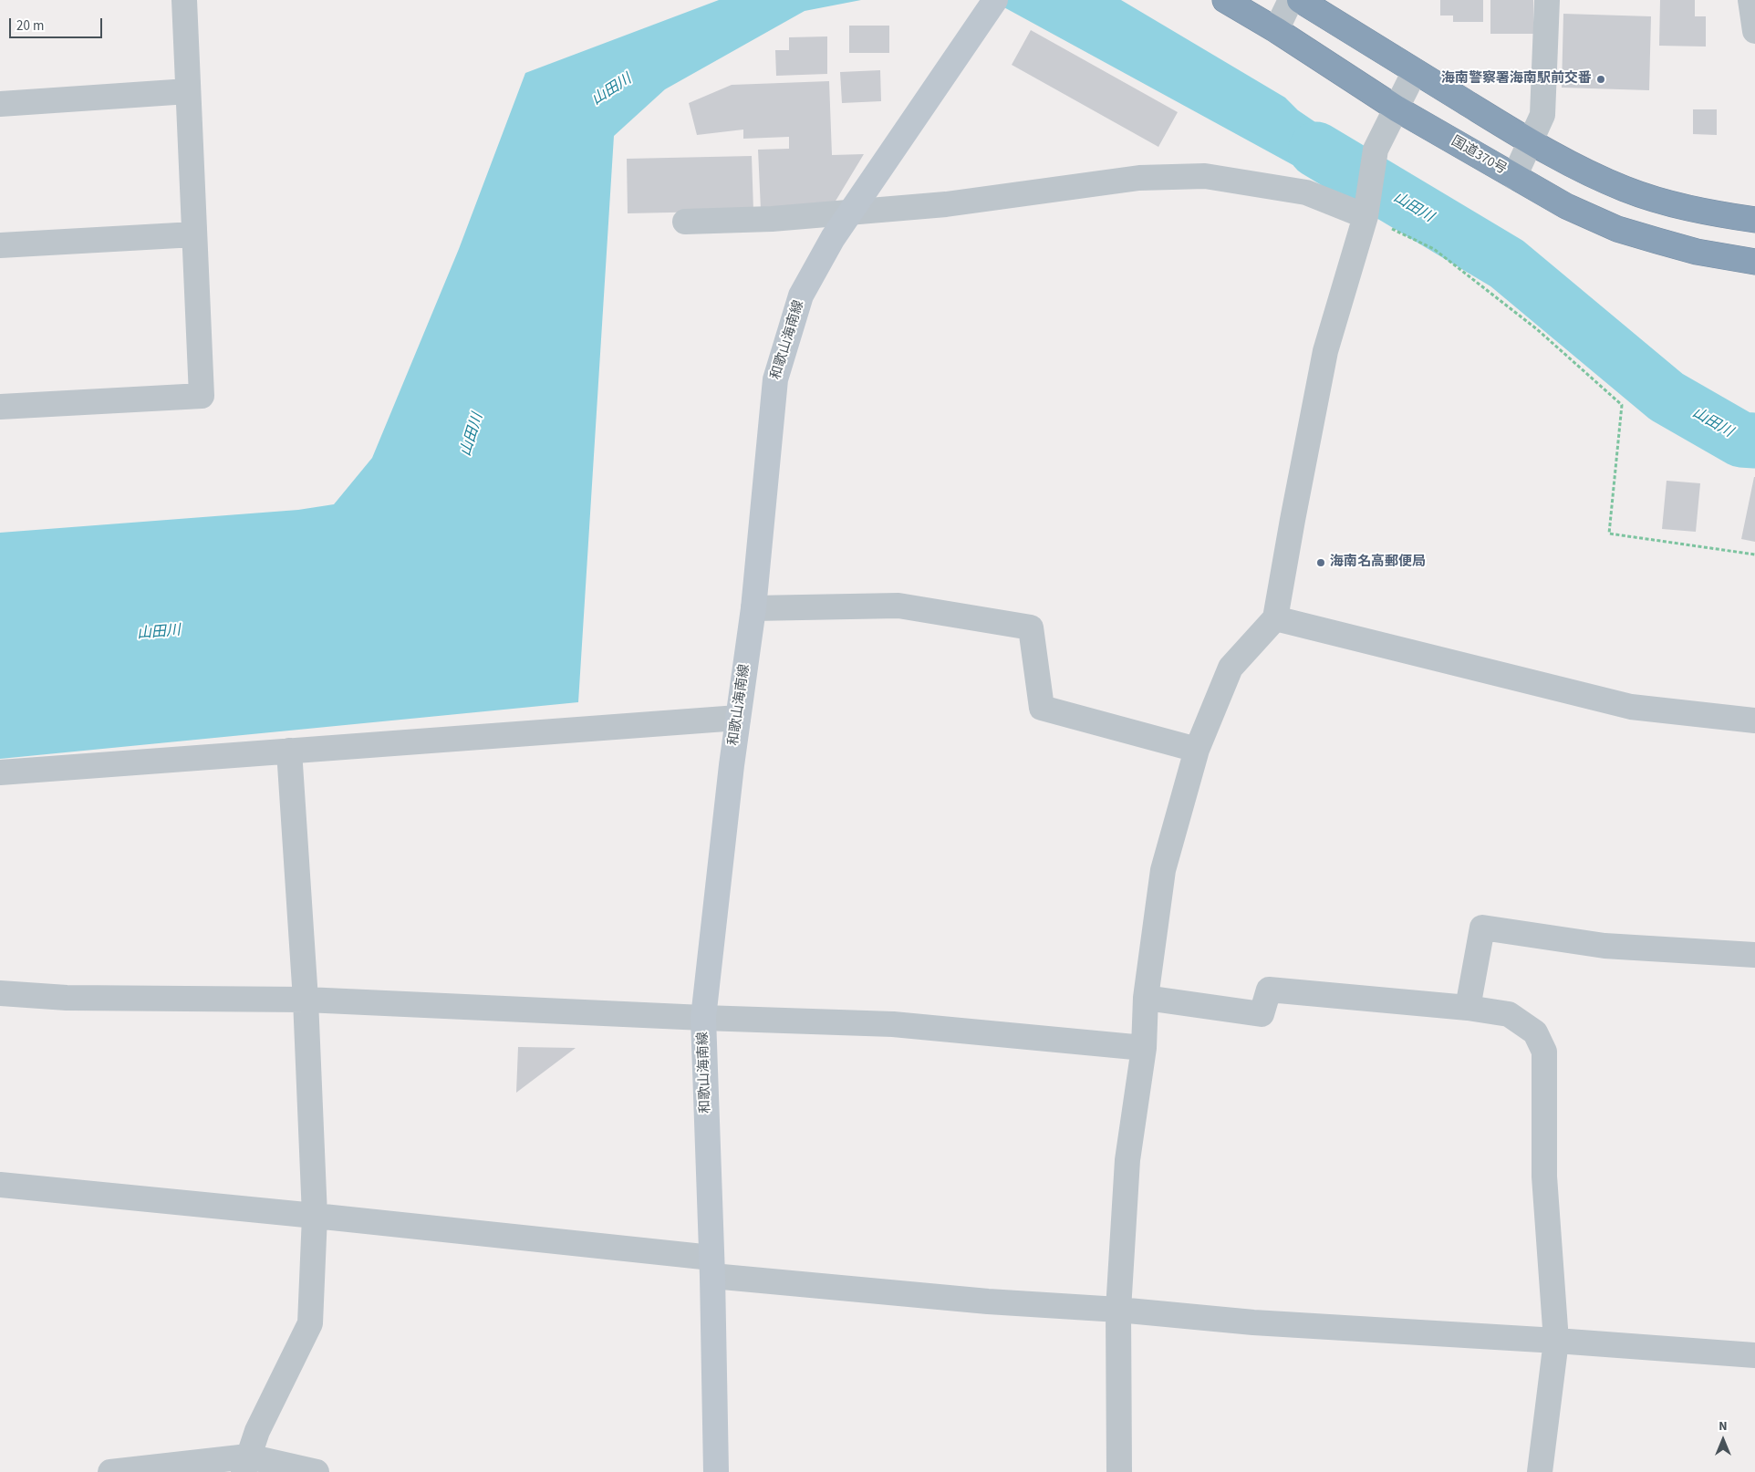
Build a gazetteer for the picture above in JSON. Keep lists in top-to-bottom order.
{
  "streets": {
    "highway": ["国道370号"],
    "main road": ["和歌山海南線"]
  },
  "water": ["山田川"],
  "places": ["海南警察署海南駅前交番", "海南名高郵便局"],
  "scale_bar": "20 m",
  "north": "top"
}
